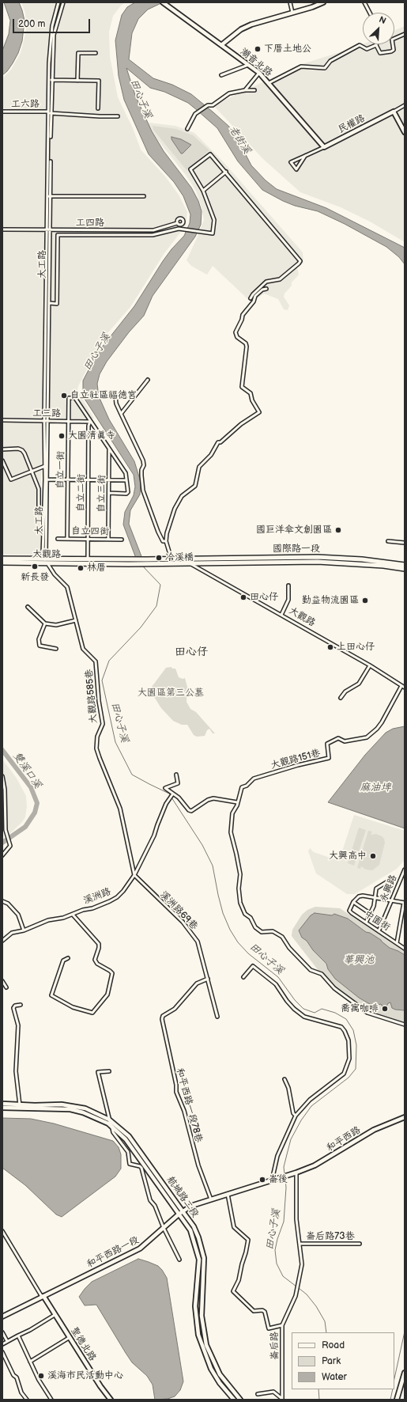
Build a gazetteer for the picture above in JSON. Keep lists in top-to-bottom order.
{
  "streets": {
    "main road": ["國際路一段", "大觀路"],
    "street": [
      "潮音北路",
      "工六路",
      "民權路",
      "工四路",
      "大工路",
      "工三路",
      "自立一街",
      "自立二街",
      "自立三街",
      "自立四街",
      "大觀路585巷",
      "大觀路151巷",
      "永興路",
      "溪洲路",
      "溪洲路69巷",
      "中園街",
      "和平西路一段78巷",
      "和平西路",
      "航城路二段",
      "崙后路73巷",
      "和平西路一段",
      "聖德北路",
      "崙后路"
    ]
  },
  "crossings": [
    ["潮音北路", "民權路"],
    ["工六路", "大工路"],
    ["工四路", "大工路"],
    ["大工路", "工三路"],
    ["大工路", "大觀路"],
    ["大工路", "大觀路585巷"],
    ["工三路", "自立一街"],
    ["工三路", "自立二街"],
    ["自立一街", "自立二街"],
    ["自立一街", "自立四街"],
    ["自立二街", "自立四街"],
    ["自立二街", "大觀路"],
    ["自立三街", "自立四街"],
    ["國際路一段", "大觀路"],
    ["大觀路", "大觀路585巷"],
    ["大觀路", "大觀路151巷"],
    ["大觀路585巷", "溪洲路"],
    ["大觀路585巷", "溪洲路69巷"],
    ["永興路", "中園街"],
    ["溪洲路", "溪洲路69巷"],
    ["溪洲路69巷", "和平西路一段78巷"],
    ["和平西路一段78巷", "和平西路一段"],
    ["和平西路", "和平西路一段"],
    ["航城路二段", "和平西路一段"],
    ["崙后路73巷", "崙后路"],
    ["和平西路一段", "聖德北路"]
  ],
  "districts": ["田心仔"],
  "water": [
    "田心子溪",
    "老街溪",
    "雙溪口溪",
    "麻油埤",
    "華興池"
  ],
  "parks": ["大園區第三公墓"],
  "places": [
    "下厝土地公",
    "自立社區福德宮",
    "大園清真寺",
    "國巨洋傘文創園區",
    "冾溪橋",
    "新長發",
    "林厝",
    "田心仔",
    "勤益物流園區",
    "上田心仔",
    "大興高中",
    "喬寓咖啡",
    "崙後",
    "溪海市民活動中心"
  ],
  "legend": ["Road", "Park", "Water"],
  "scale_bar": "200 m",
  "north": "top right"
}
